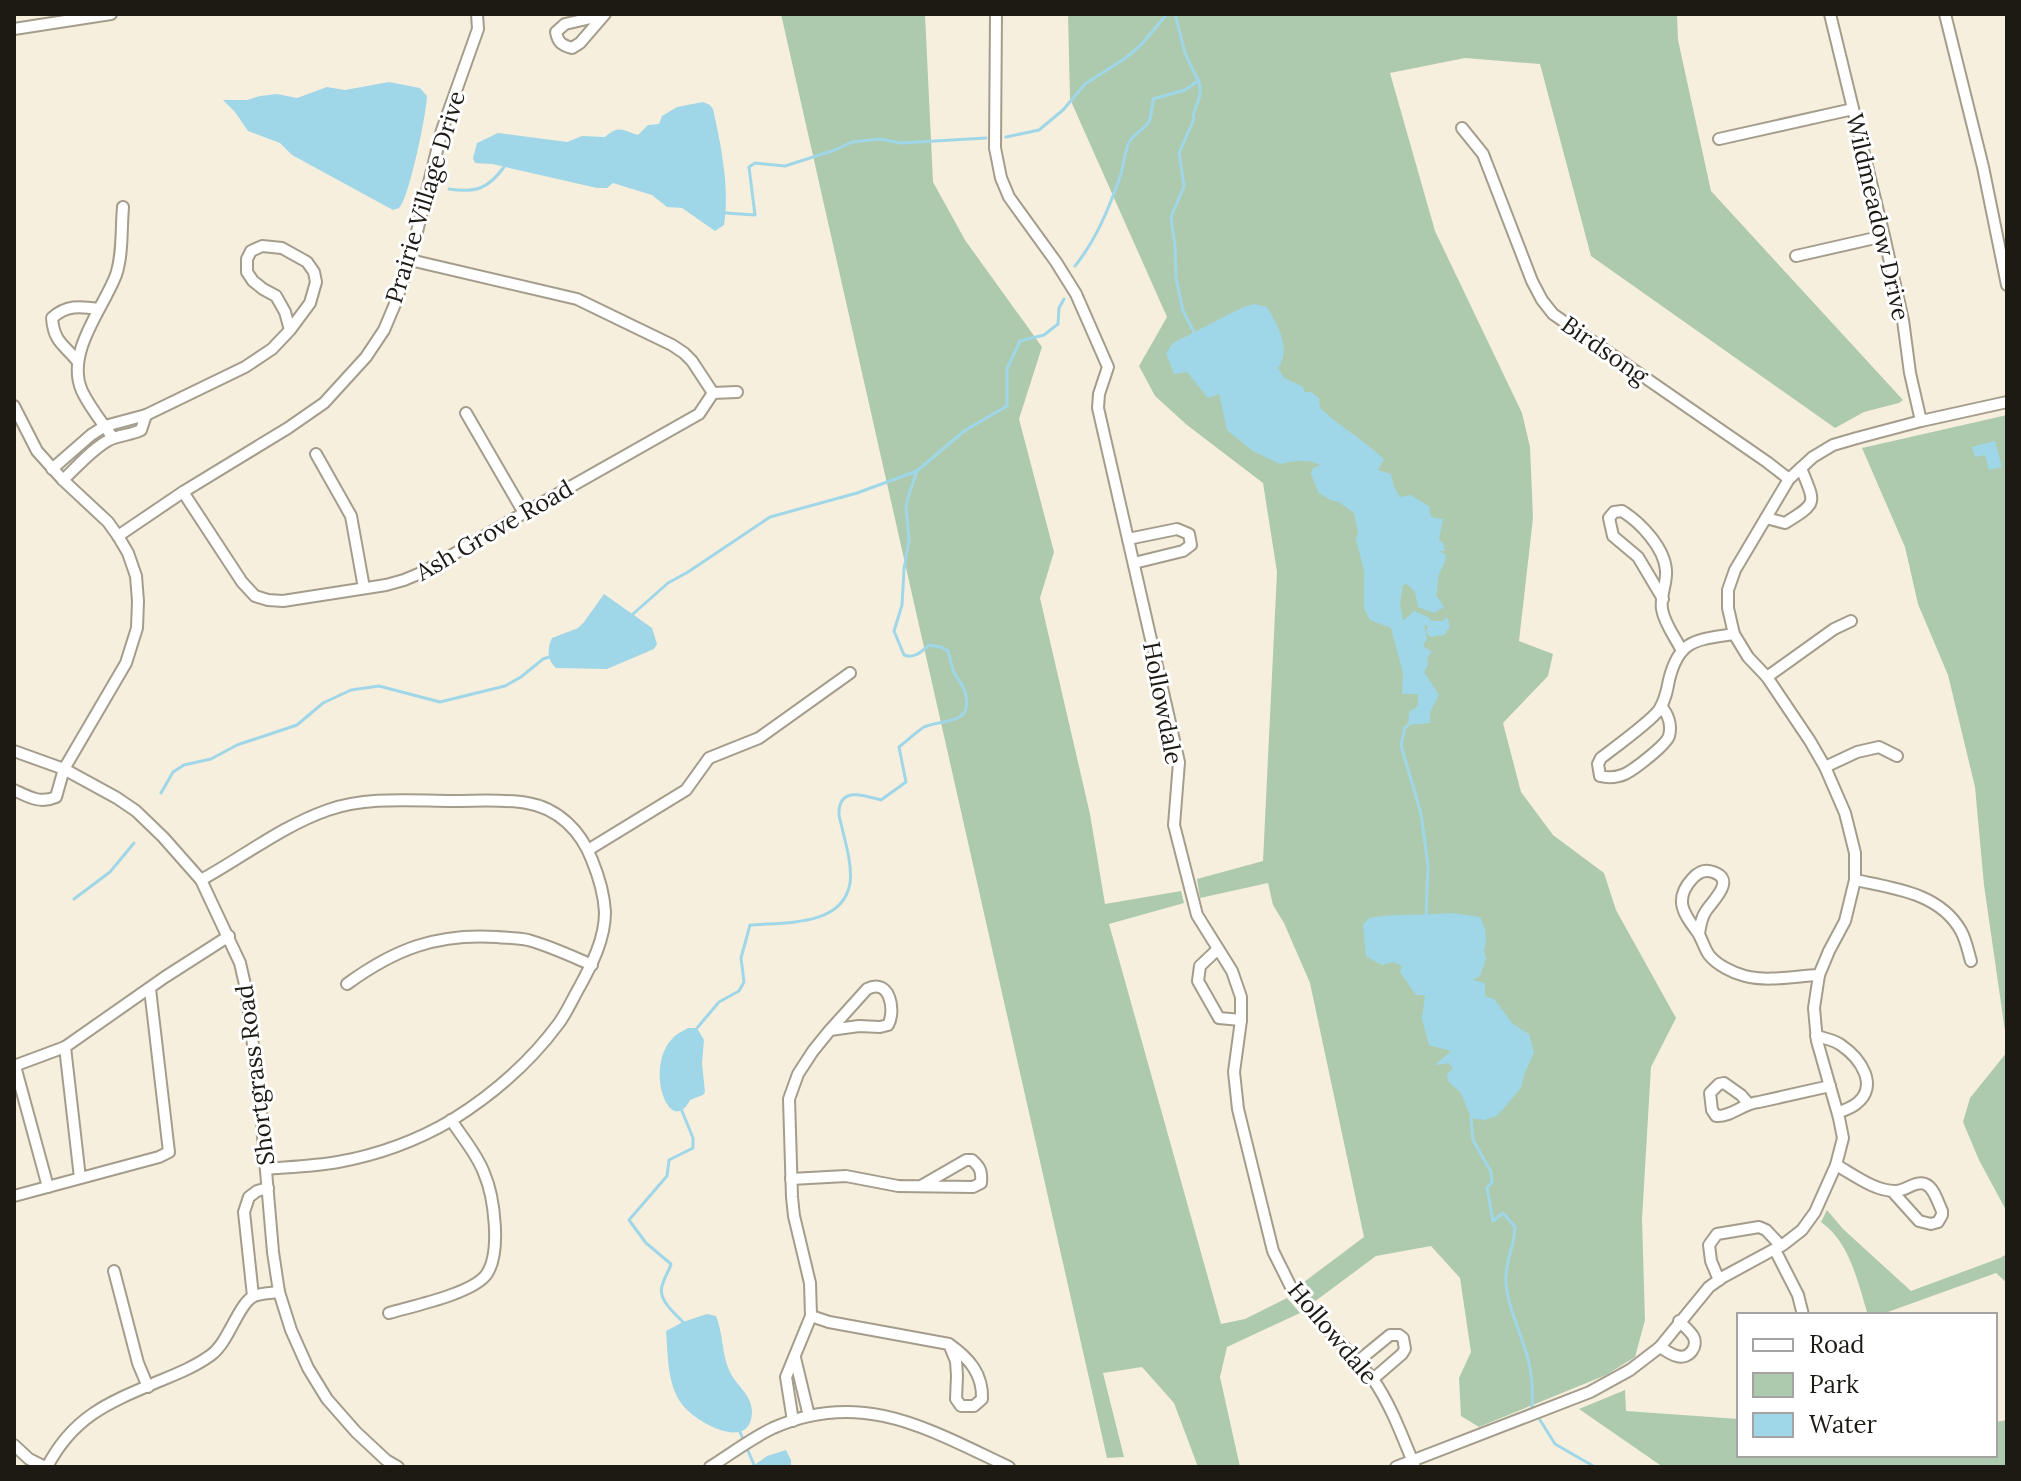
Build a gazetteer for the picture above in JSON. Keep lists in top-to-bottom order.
{
  "streets": {
    "street": [
      "Prairie Village Drive",
      "Wildmeadow Drive",
      "Birdsong",
      "Ash Grove Road",
      "Hollowdale",
      "Shortgrass Road"
    ]
  },
  "crossings": [
    ["Prairie Village Drive", "Ash Grove Road"]
  ],
  "legend": ["Road", "Park", "Water"]
}
